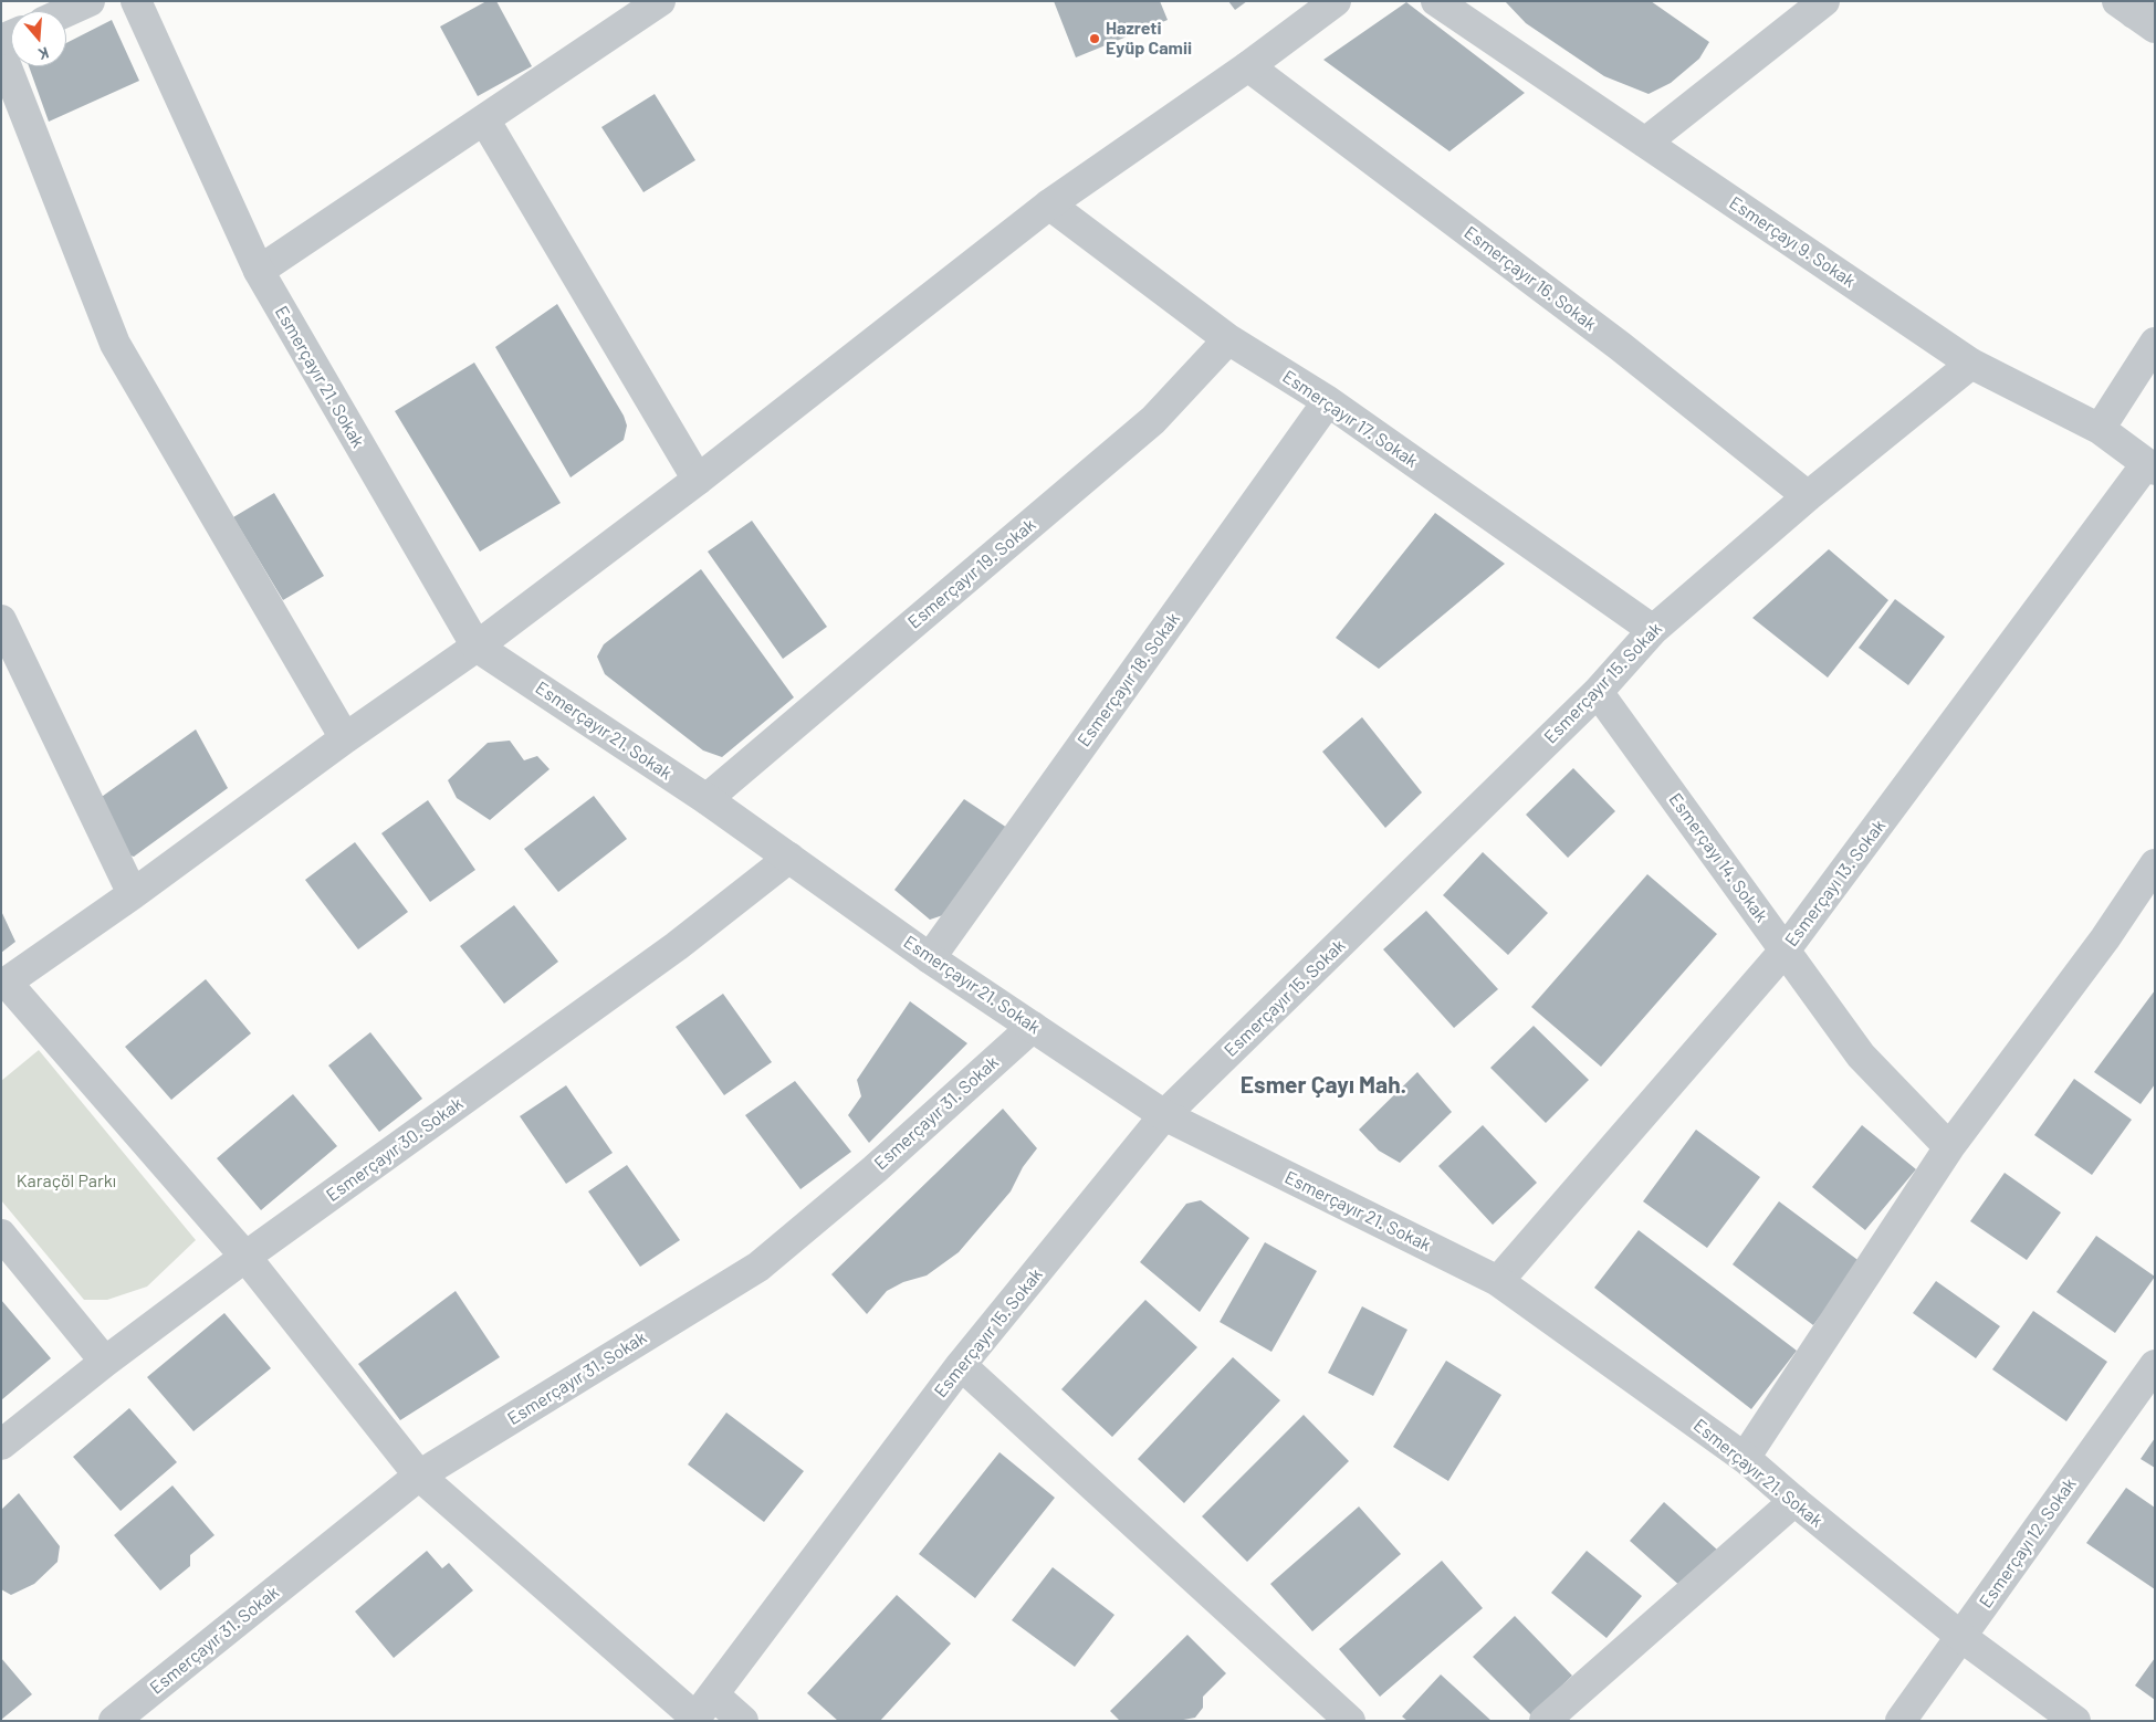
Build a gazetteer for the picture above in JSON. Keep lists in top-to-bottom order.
{
  "streets": {
    "street": [
      "Esmerçayı 9. Sokak",
      "Esmerçayır 16. Sokak",
      "Esmerçayır 21. Sokak",
      "Esmerçayır 17. Sokak",
      "Esmerçayır 19. Sokak",
      "Esmerçayır 18. Sokak",
      "Esmerçayır 15. Sokak",
      "Esmerçayı 14. Sokak",
      "Esmerçayı 13. Sokak",
      "Esmerçayır 31. Sokak",
      "Esmerçayır 30. Sokak",
      "Esmerçayı 12. Sokak"
    ]
  },
  "crossings": [
    ["Esmerçayı 9. Sokak", "Esmerçayır 15. Sokak"],
    ["Esmerçayı 9. Sokak", "Esmerçayı 13. Sokak"],
    ["Esmerçayır 16. Sokak", "Esmerçayır 15. Sokak"],
    ["Esmerçayır 21. Sokak", "Esmerçayır 19. Sokak"],
    ["Esmerçayır 21. Sokak", "Esmerçayır 18. Sokak"],
    ["Esmerçayır 21. Sokak", "Esmerçayır 15. Sokak"],
    ["Esmerçayır 21. Sokak", "Esmerçayı 13. Sokak"],
    ["Esmerçayır 21. Sokak", "Esmerçayır 31. Sokak"],
    ["Esmerçayır 21. Sokak", "Esmerçayır 30. Sokak"],
    ["Esmerçayır 21. Sokak", "Esmerçayı 12. Sokak"],
    ["Esmerçayır 17. Sokak", "Esmerçayır 19. Sokak"],
    ["Esmerçayır 17. Sokak", "Esmerçayır 18. Sokak"],
    ["Esmerçayır 17. Sokak", "Esmerçayır 15. Sokak"],
    ["Esmerçayır 15. Sokak", "Esmerçayı 14. Sokak"],
    ["Esmerçayı 14. Sokak", "Esmerçayı 13. Sokak"]
  ],
  "districts": ["Esmer Çayı Mah."],
  "parks": ["Karaçöl Parkı"],
  "places": ["Hazreti Eyüp Camii"],
  "north": "bottom"
}
